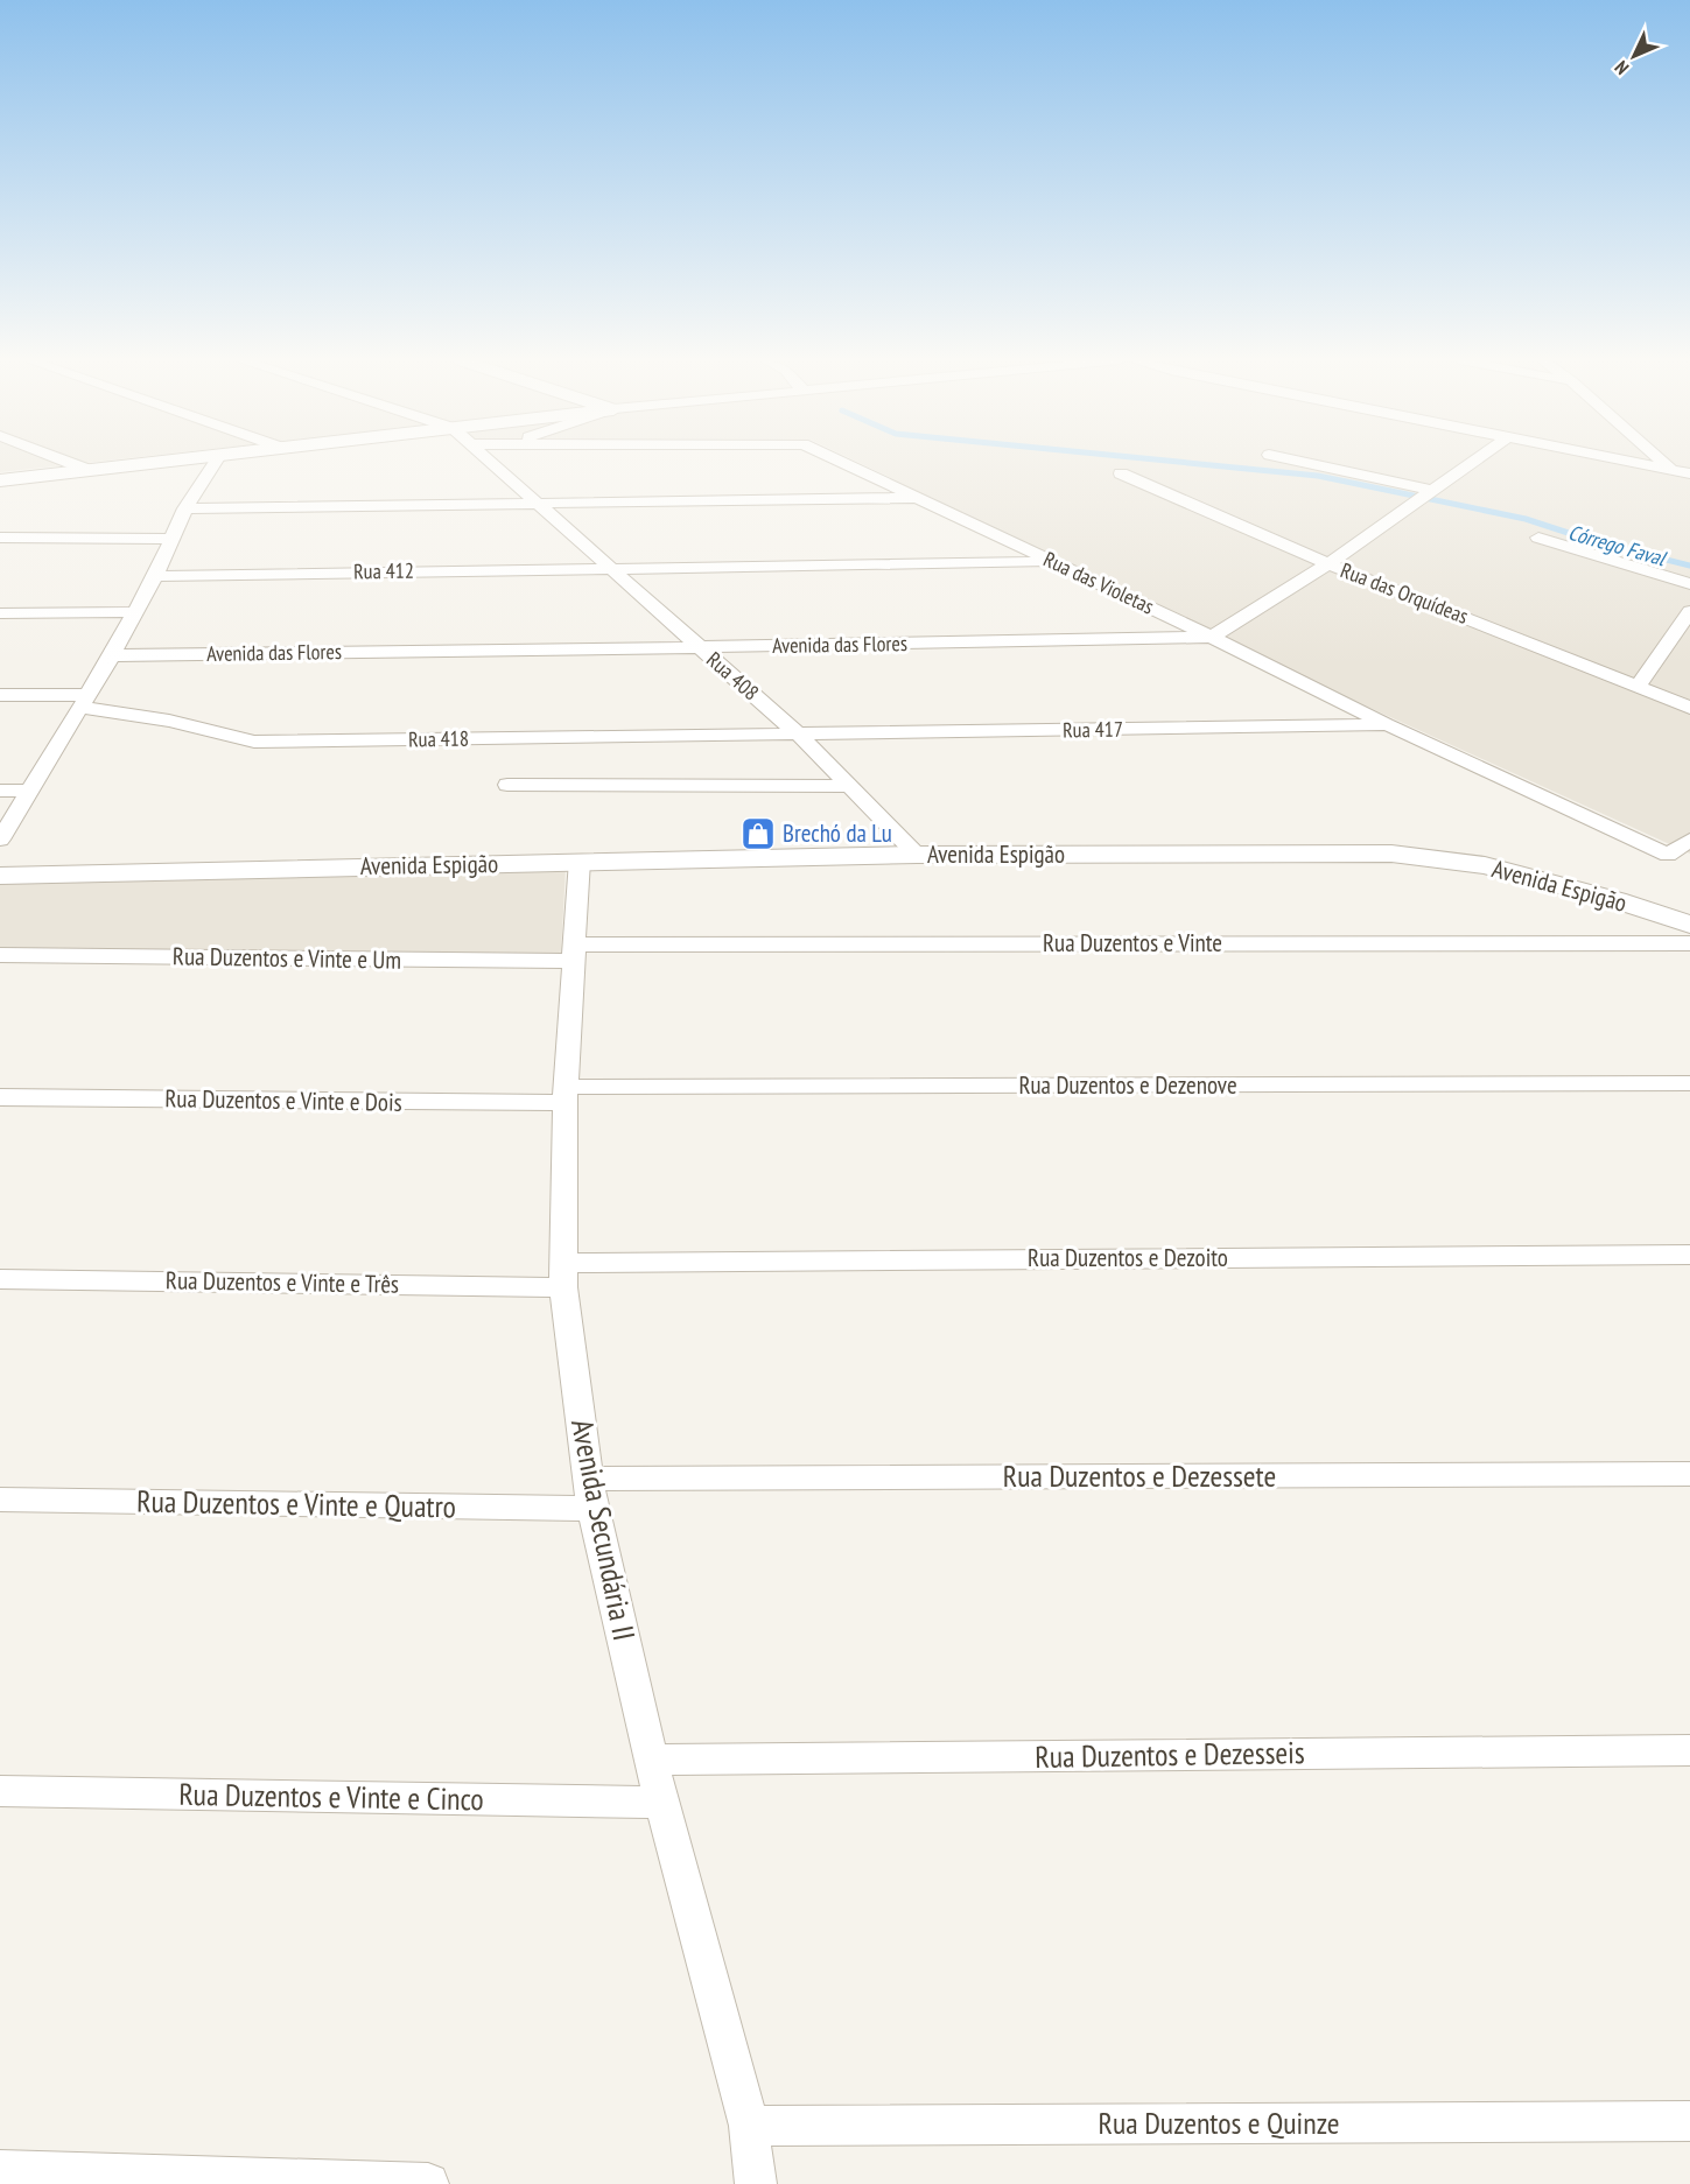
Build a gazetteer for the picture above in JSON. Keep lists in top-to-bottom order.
{
  "streets": {
    "street": [
      "Rua 412",
      "Rua das Violetas",
      "Rua das Orquídeas",
      "Avenida das Flores",
      "Rua 408",
      "Rua 417",
      "Rua 418",
      "Avenida Espigão",
      "Rua Duzentos e Vinte",
      "Rua Duzentos e Vinte e Um",
      "Rua Duzentos e Dezenove",
      "Rua Duzentos e Vinte e Dois",
      "Rua Duzentos e Dezoito",
      "Rua Duzentos e Vinte e Três",
      "Rua Duzentos e Dezessete",
      "Rua Duzentos e Vinte e Quatro",
      "Avenida Secundária II",
      "Rua Duzentos e Dezesseis",
      "Rua Duzentos e Vinte e Cinco",
      "Rua Duzentos e Quinze"
    ]
  },
  "crossings": [
    ["Rua 412", "Rua das Violetas"],
    ["Rua 412", "Rua 408"],
    ["Rua das Violetas", "Avenida das Flores"],
    ["Rua das Violetas", "Rua 417"],
    ["Avenida das Flores", "Rua 408"],
    ["Rua 408", "Rua 417"],
    ["Rua 408", "Rua 418"],
    ["Rua 408", "Avenida Espigão"],
    ["Rua 417", "Rua 418"],
    ["Avenida Espigão", "Avenida Secundária II"],
    ["Rua Duzentos e Vinte", "Rua Duzentos e Vinte e Um"],
    ["Rua Duzentos e Vinte", "Avenida Secundária II"],
    ["Rua Duzentos e Vinte e Um", "Avenida Secundária II"],
    ["Rua Duzentos e Dezenove", "Rua Duzentos e Vinte e Dois"],
    ["Rua Duzentos e Dezenove", "Avenida Secundária II"],
    ["Rua Duzentos e Vinte e Dois", "Avenida Secundária II"],
    ["Rua Duzentos e Dezoito", "Rua Duzentos e Vinte e Três"],
    ["Rua Duzentos e Dezoito", "Avenida Secundária II"],
    ["Rua Duzentos e Vinte e Três", "Avenida Secundária II"],
    ["Rua Duzentos e Dezessete", "Rua Duzentos e Vinte e Quatro"],
    ["Rua Duzentos e Dezessete", "Avenida Secundária II"],
    ["Rua Duzentos e Vinte e Quatro", "Avenida Secundária II"],
    ["Avenida Secundária II", "Rua Duzentos e Dezesseis"],
    ["Avenida Secundária II", "Rua Duzentos e Vinte e Cinco"],
    ["Avenida Secundária II", "Rua Duzentos e Quinze"]
  ],
  "water": ["Córrego Faval"],
  "places": {
    "shop": ["Brechó da Lu"]
  },
  "north": "bottom left"
}
